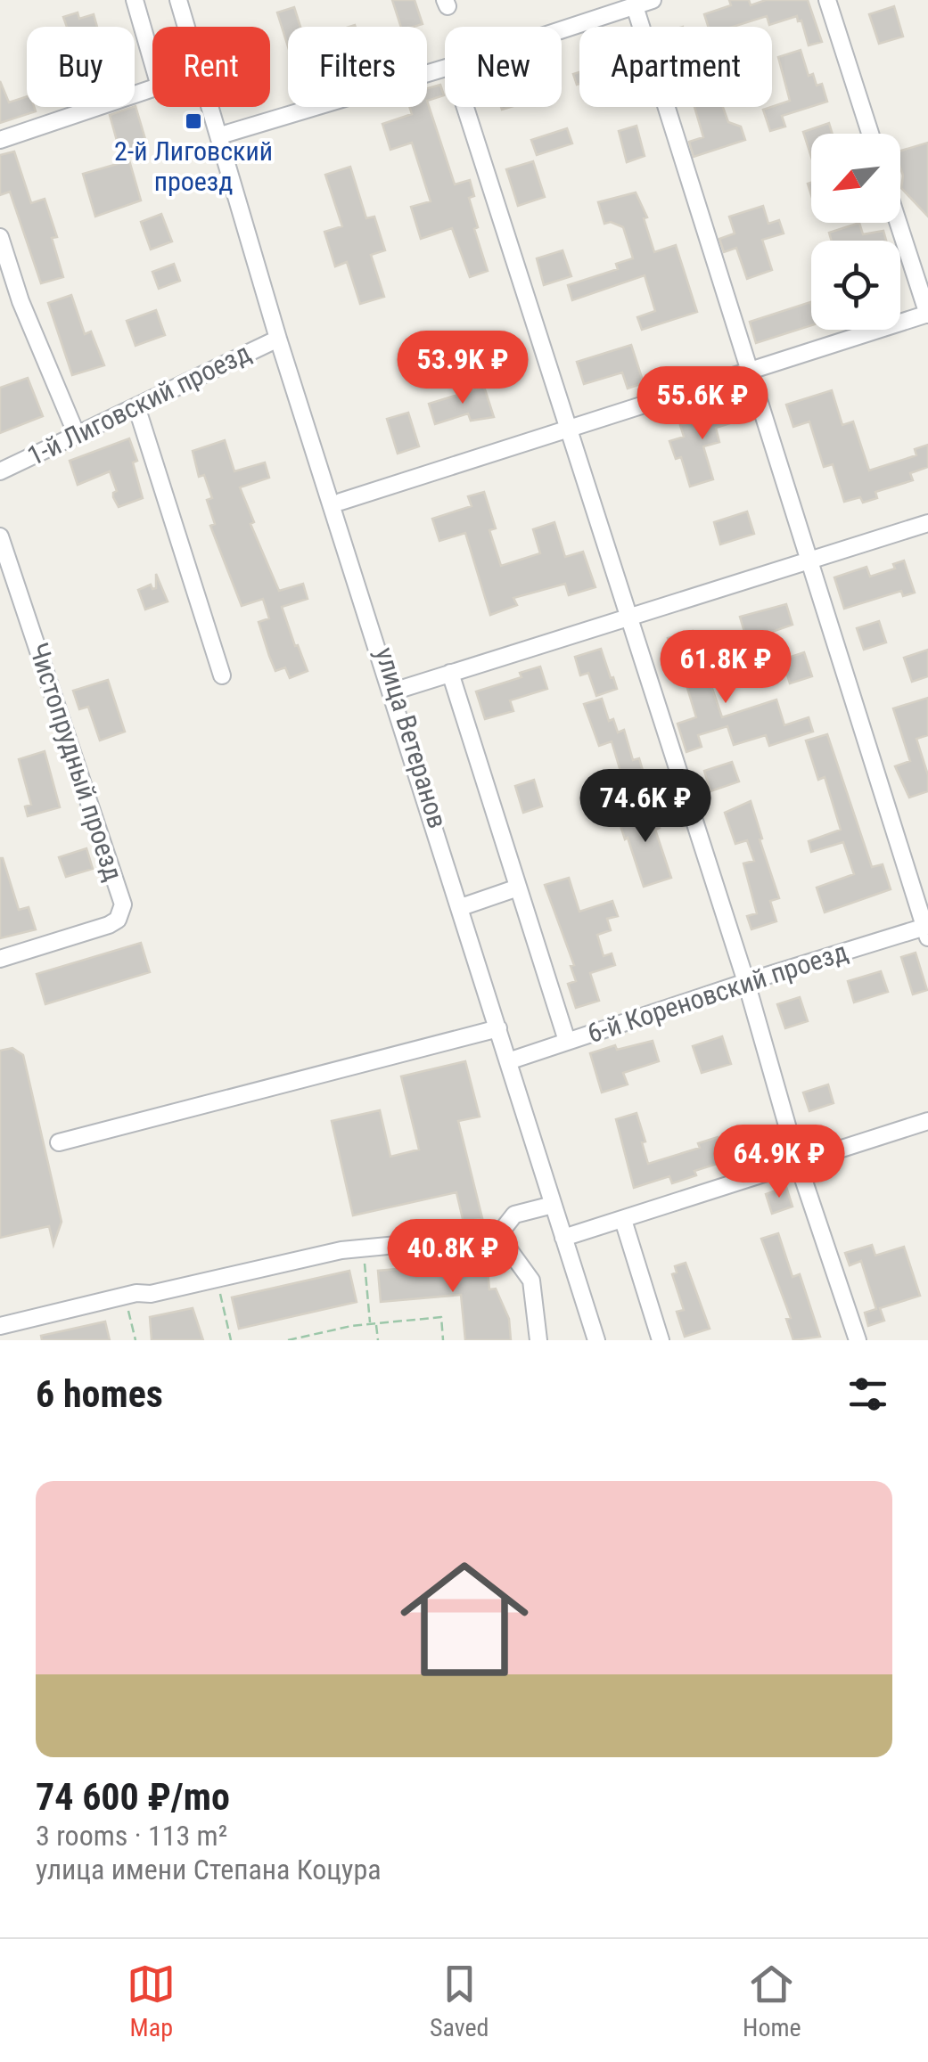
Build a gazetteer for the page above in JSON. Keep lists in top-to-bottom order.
{
  "streets": {
    "street": [
      "1-й Лиговский проезд",
      "улица Ветеранов",
      "Чистопрудный проезд",
      "6-й Кореновский проезд"
    ]
  },
  "crossings": [
    ["1-й Лиговский проезд", "улица Ветеранов"],
    ["улица Ветеранов", "6-й Кореновский проезд"]
  ],
  "places": {
    "transit": ["2-й Лиговский проезд"]
  },
  "north": "bottom left",
  "page": {
    "chip": [
      "Buy",
      "Rent",
      "Filters",
      "New",
      "Apartment"
    ],
    "price": [
      "53.9K ₽",
      "55.6K ₽",
      "61.8K ₽",
      "74.6K ₽",
      "64.9K ₽",
      "40.8K ₽"
    ],
    "heading": "6 homes",
    "list": [
      {
        "name": "74 600 ₽/mo",
        "note": "3 rooms · 113 m² · улица имени Степана Коцура"
      }
    ],
    "tabs": ["Map", "Saved", "Home"]
  }
}
